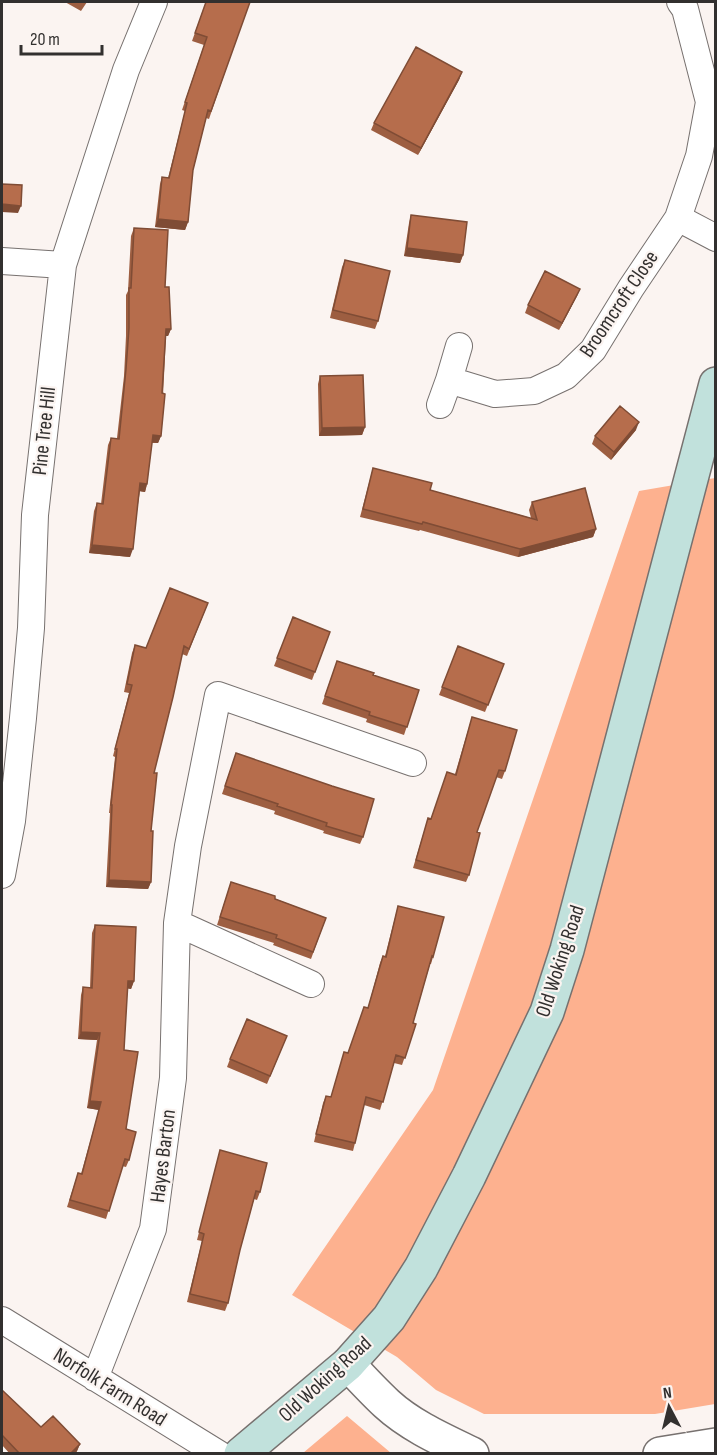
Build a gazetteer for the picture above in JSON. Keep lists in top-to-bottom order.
{
  "streets": {
    "main road": ["Old Woking Road"],
    "street": [
      "Broomcroft Close",
      "Pine Tree Hill",
      "Hayes Barton",
      "Norfolk Farm Road"
    ]
  },
  "crossings": [
    ["Hayes Barton", "Norfolk Farm Road"]
  ],
  "scale_bar": "20 m",
  "north": "top"
}
